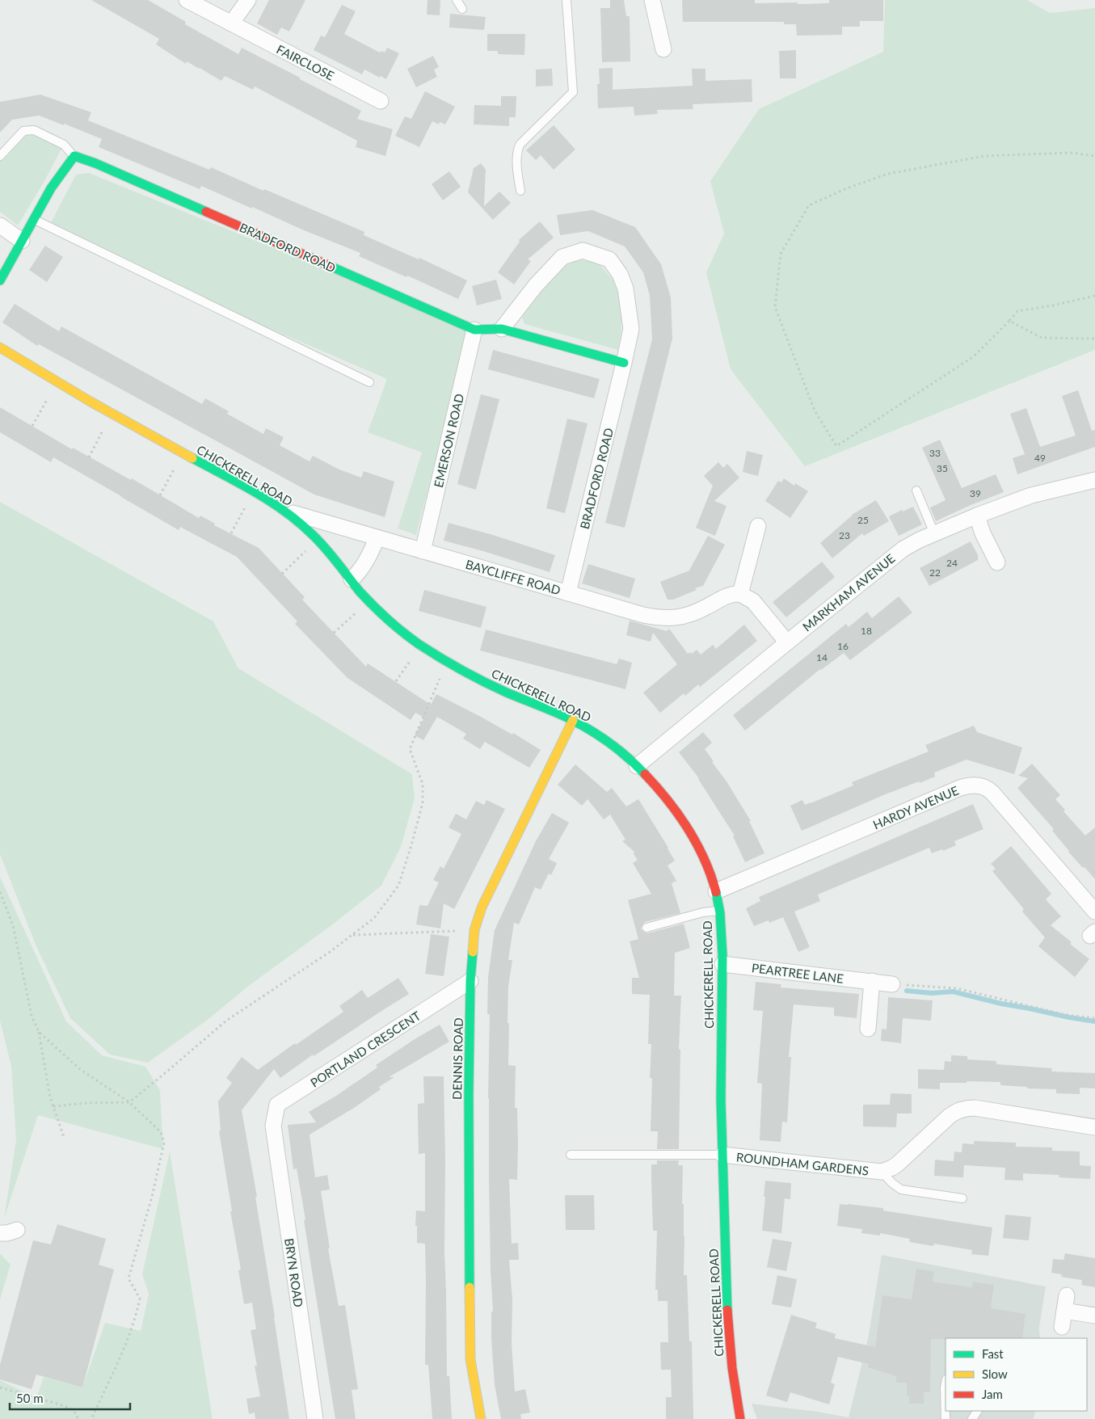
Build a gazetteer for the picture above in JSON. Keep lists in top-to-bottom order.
{
  "streets": {
    "main road": ["BRADFORD ROAD", "CHICKERELL ROAD", "DENNIS ROAD"],
    "street": [
      "FAIRCLOSE",
      "EMERSON ROAD",
      "BAYCLIFFE ROAD",
      "MARKHAM AVENUE",
      "HARDY AVENUE",
      "PEARTREE LANE",
      "PORTLAND CRESCENT",
      "ROUNDHAM GARDENS",
      "BRYN ROAD"
    ]
  },
  "crossings": [
    ["BRADFORD ROAD", "EMERSON ROAD"],
    ["BRADFORD ROAD", "BAYCLIFFE ROAD"],
    ["EMERSON ROAD", "BAYCLIFFE ROAD"],
    ["CHICKERELL ROAD", "BAYCLIFFE ROAD"],
    ["CHICKERELL ROAD", "MARKHAM AVENUE"],
    ["CHICKERELL ROAD", "HARDY AVENUE"],
    ["CHICKERELL ROAD", "PEARTREE LANE"],
    ["CHICKERELL ROAD", "DENNIS ROAD"],
    ["CHICKERELL ROAD", "ROUNDHAM GARDENS"],
    ["PORTLAND CRESCENT", "DENNIS ROAD"],
    ["PORTLAND CRESCENT", "BRYN ROAD"]
  ],
  "house_numbers": [
    "33",
    "49",
    "35",
    "39",
    "25",
    "23",
    "24",
    "22",
    "18",
    "16",
    "14"
  ],
  "legend": ["Fast", "Slow", "Jam"],
  "scale_bar": "50 m"
}
